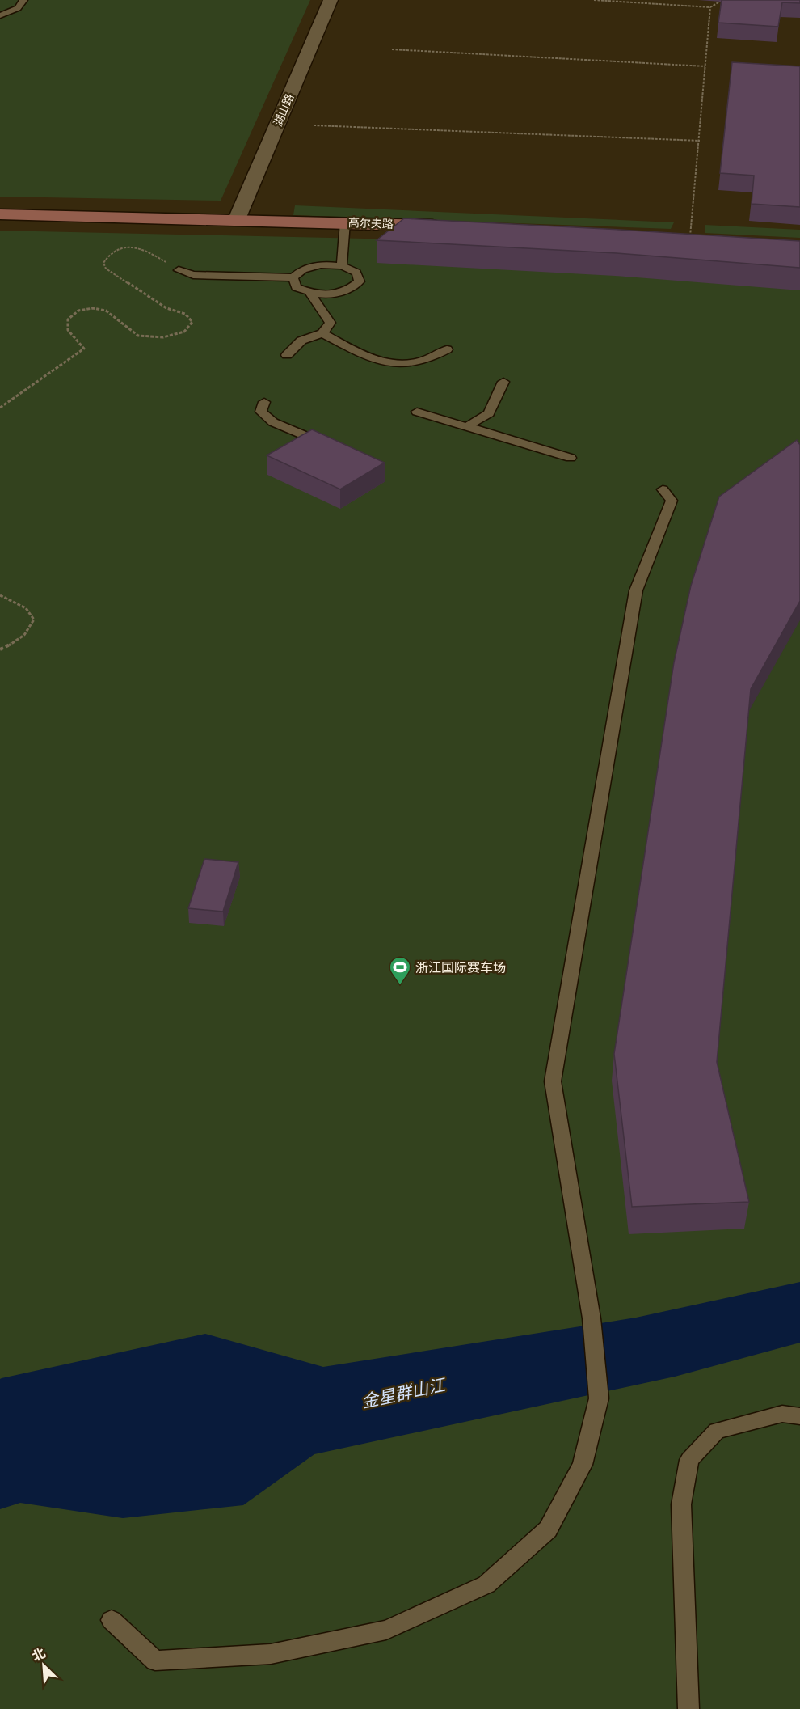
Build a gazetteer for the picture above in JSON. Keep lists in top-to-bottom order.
{
  "streets": {
    "street": ["湖山路", "高尔夫路"]
  },
  "crossings": [
    ["湖山路", "高尔夫路"]
  ],
  "water": ["金星群山江"],
  "places": {
    "sports": ["浙江国际赛车场"]
  },
  "north": "top left"
}
